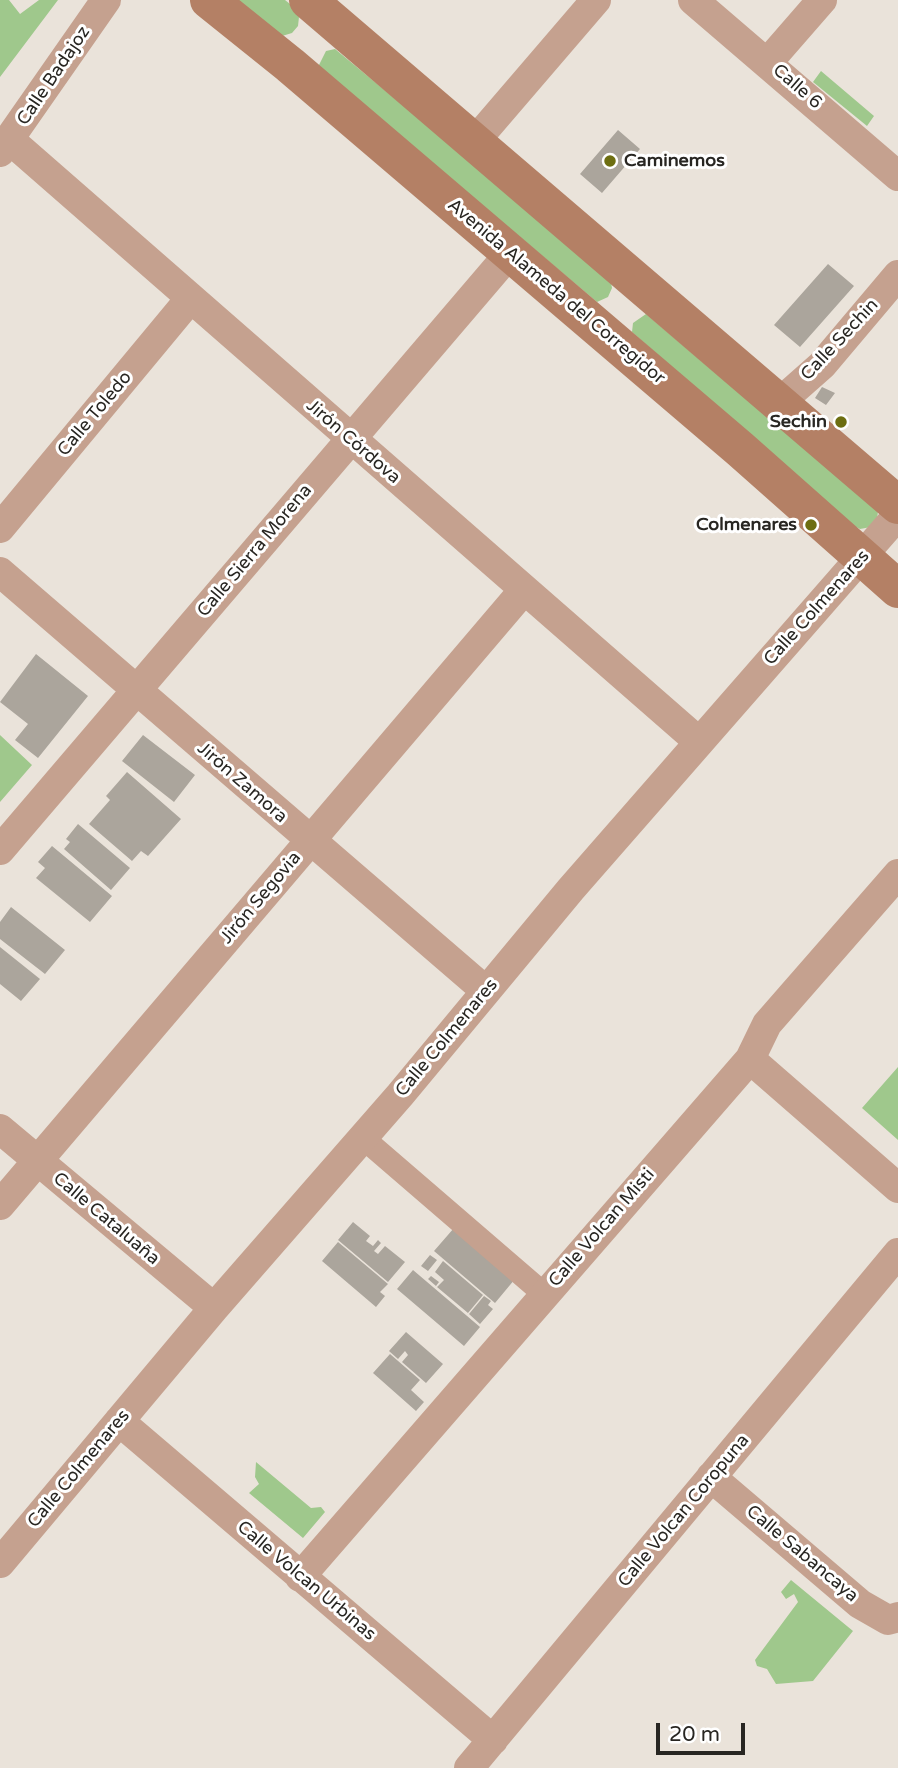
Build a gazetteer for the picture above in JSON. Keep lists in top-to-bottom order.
{
  "streets": {
    "main road": ["Avenida Alameda del Corregidor"],
    "street": [
      "Calle Badajoz",
      "Calle 6",
      "Calle Sechin",
      "Calle Toledo",
      "Jirón Córdova",
      "Calle Sierra Morena",
      "Calle Colmenares",
      "Jirón Zamora",
      "Jirón Segovia",
      "Calle Cataluaña",
      "Calle Volcan Misti",
      "Calle Volcan Coropuna",
      "Calle Sabancaya",
      "Calle Volcan Urbinas"
    ]
  },
  "crossings": [
    ["Calle Badajoz", "Jirón Córdova"],
    ["Avenida Alameda del Corregidor", "Calle Sierra Morena"],
    ["Avenida Alameda del Corregidor", "Calle Colmenares"],
    ["Calle Toledo", "Jirón Córdova"],
    ["Jirón Córdova", "Calle Sierra Morena"],
    ["Jirón Córdova", "Calle Colmenares"],
    ["Jirón Córdova", "Jirón Segovia"],
    ["Calle Sierra Morena", "Jirón Zamora"],
    ["Calle Colmenares", "Jirón Zamora"],
    ["Calle Colmenares", "Calle Cataluaña"],
    ["Calle Colmenares", "Calle Volcan Urbinas"],
    ["Jirón Zamora", "Jirón Segovia"],
    ["Jirón Segovia", "Calle Cataluaña"],
    ["Calle Volcan Misti", "Calle Volcan Urbinas"],
    ["Calle Volcan Coropuna", "Calle Sabancaya"],
    ["Calle Volcan Coropuna", "Calle Volcan Urbinas"]
  ],
  "places": ["Caminemos", "Sechin", "Colmenares"],
  "scale_bar": "20 m"
}
